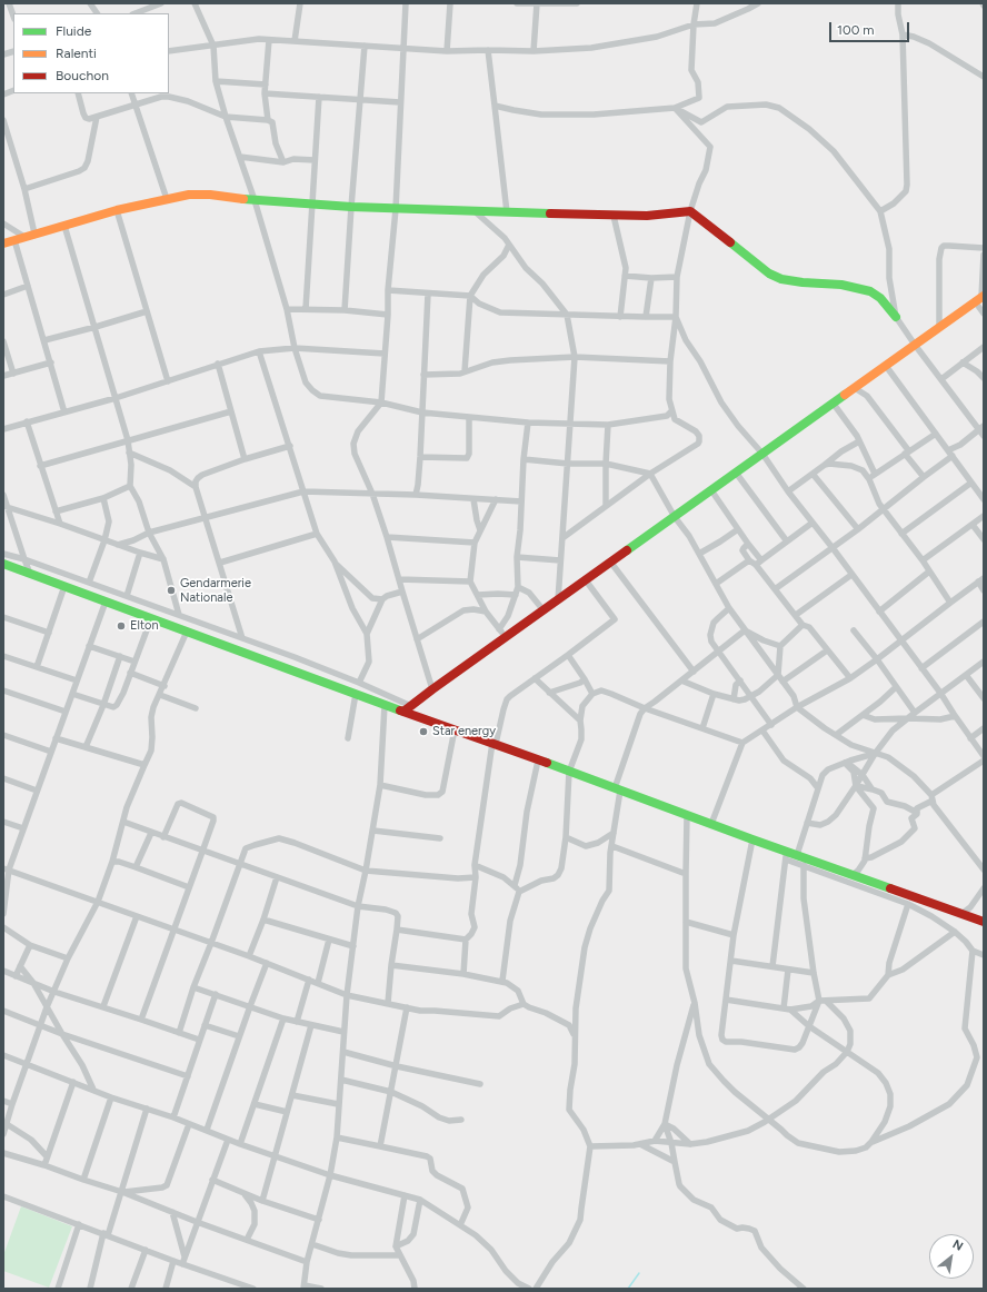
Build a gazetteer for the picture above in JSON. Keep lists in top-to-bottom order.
{
  "places": ["Gendarmerie Nationale", "Elton", "Star energy"],
  "legend": ["Fluide", "Ralenti", "Bouchon"],
  "scale_bar": "100 m",
  "north": "top right"
}
